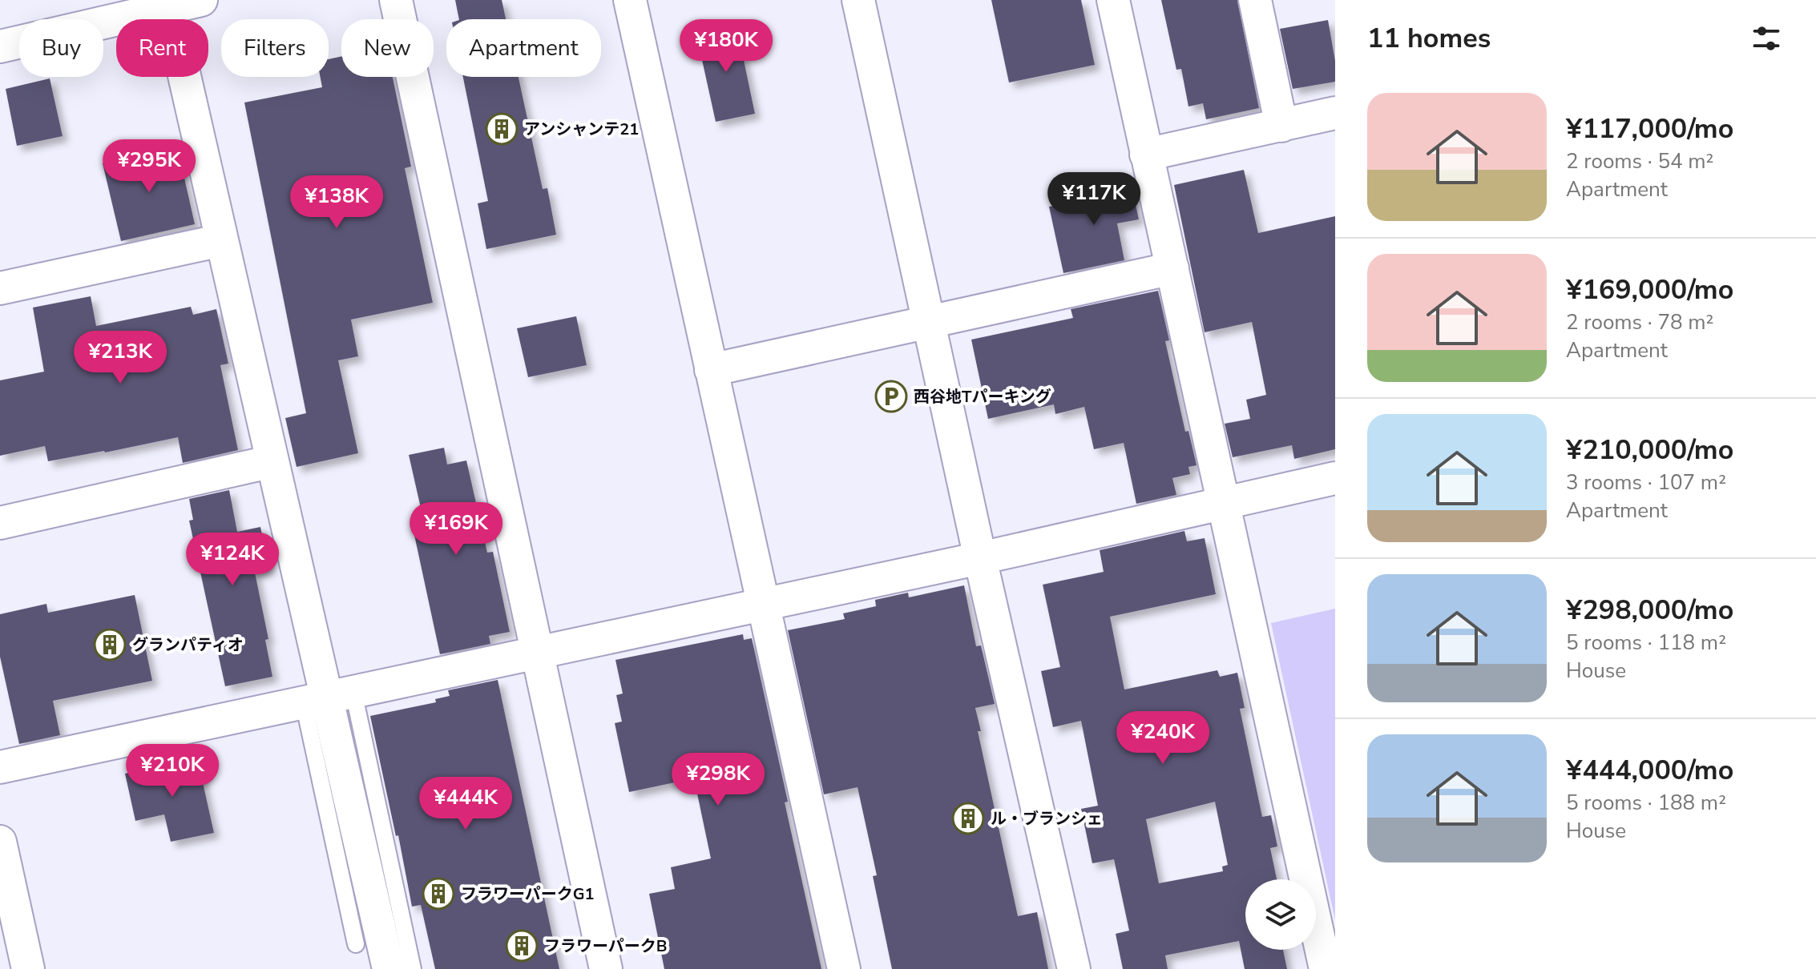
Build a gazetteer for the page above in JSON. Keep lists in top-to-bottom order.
{
  "places": {
    "building": [
      "アンシャンテ21",
      "グランパティオ",
      "ル・ブランシェ",
      "フラワーパークG1",
      "フラワーパークB"
    ],
    "parking": ["西谷地Tパーキング"]
  },
  "page": {
    "heading": "11 homes",
    "price": [
      "¥180K",
      "¥295K",
      "¥117K",
      "¥138K",
      "¥213K",
      "¥169K",
      "¥124K",
      "¥240K",
      "¥210K",
      "¥298K",
      "¥444K"
    ],
    "chip": [
      "Buy",
      "Rent",
      "Filters",
      "New",
      "Apartment"
    ],
    "list": [
      {
        "name": "¥117,000/mo",
        "note": "2 rooms · 54 m² · Apartment"
      },
      {
        "name": "¥169,000/mo",
        "note": "2 rooms · 78 m² · Apartment"
      },
      {
        "name": "¥210,000/mo",
        "note": "3 rooms · 107 m² · Apartment"
      },
      {
        "name": "¥298,000/mo",
        "note": "5 rooms · 118 m² · House"
      },
      {
        "name": "¥444,000/mo",
        "note": "5 rooms · 188 m² · House"
      }
    ]
  }
}
